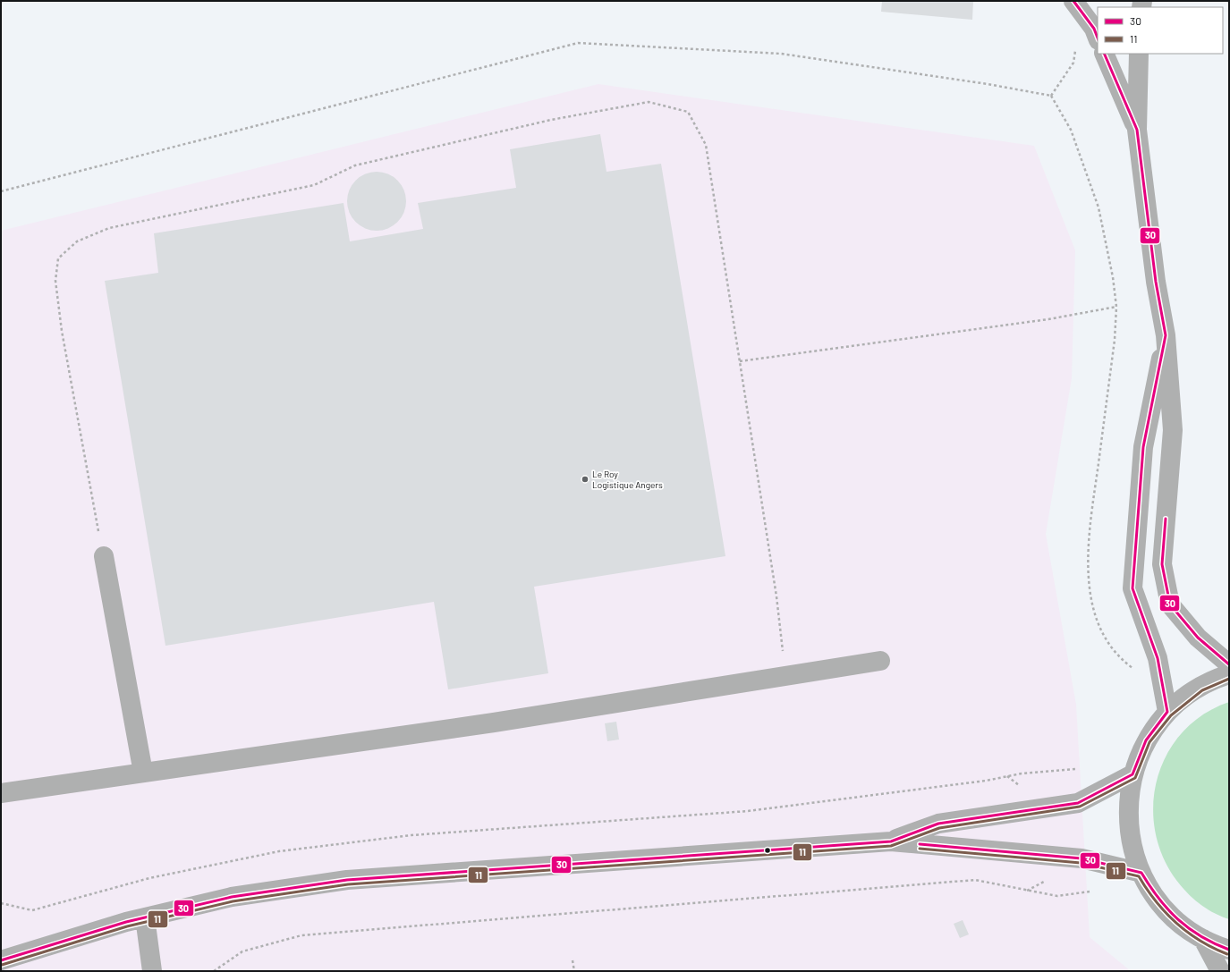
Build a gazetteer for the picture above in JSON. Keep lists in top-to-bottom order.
{
  "places": ["Le Roy Logistique Angers"],
  "lines": ["transit line 30", "transit line 11"],
  "legend": ["30", "11"]
}
